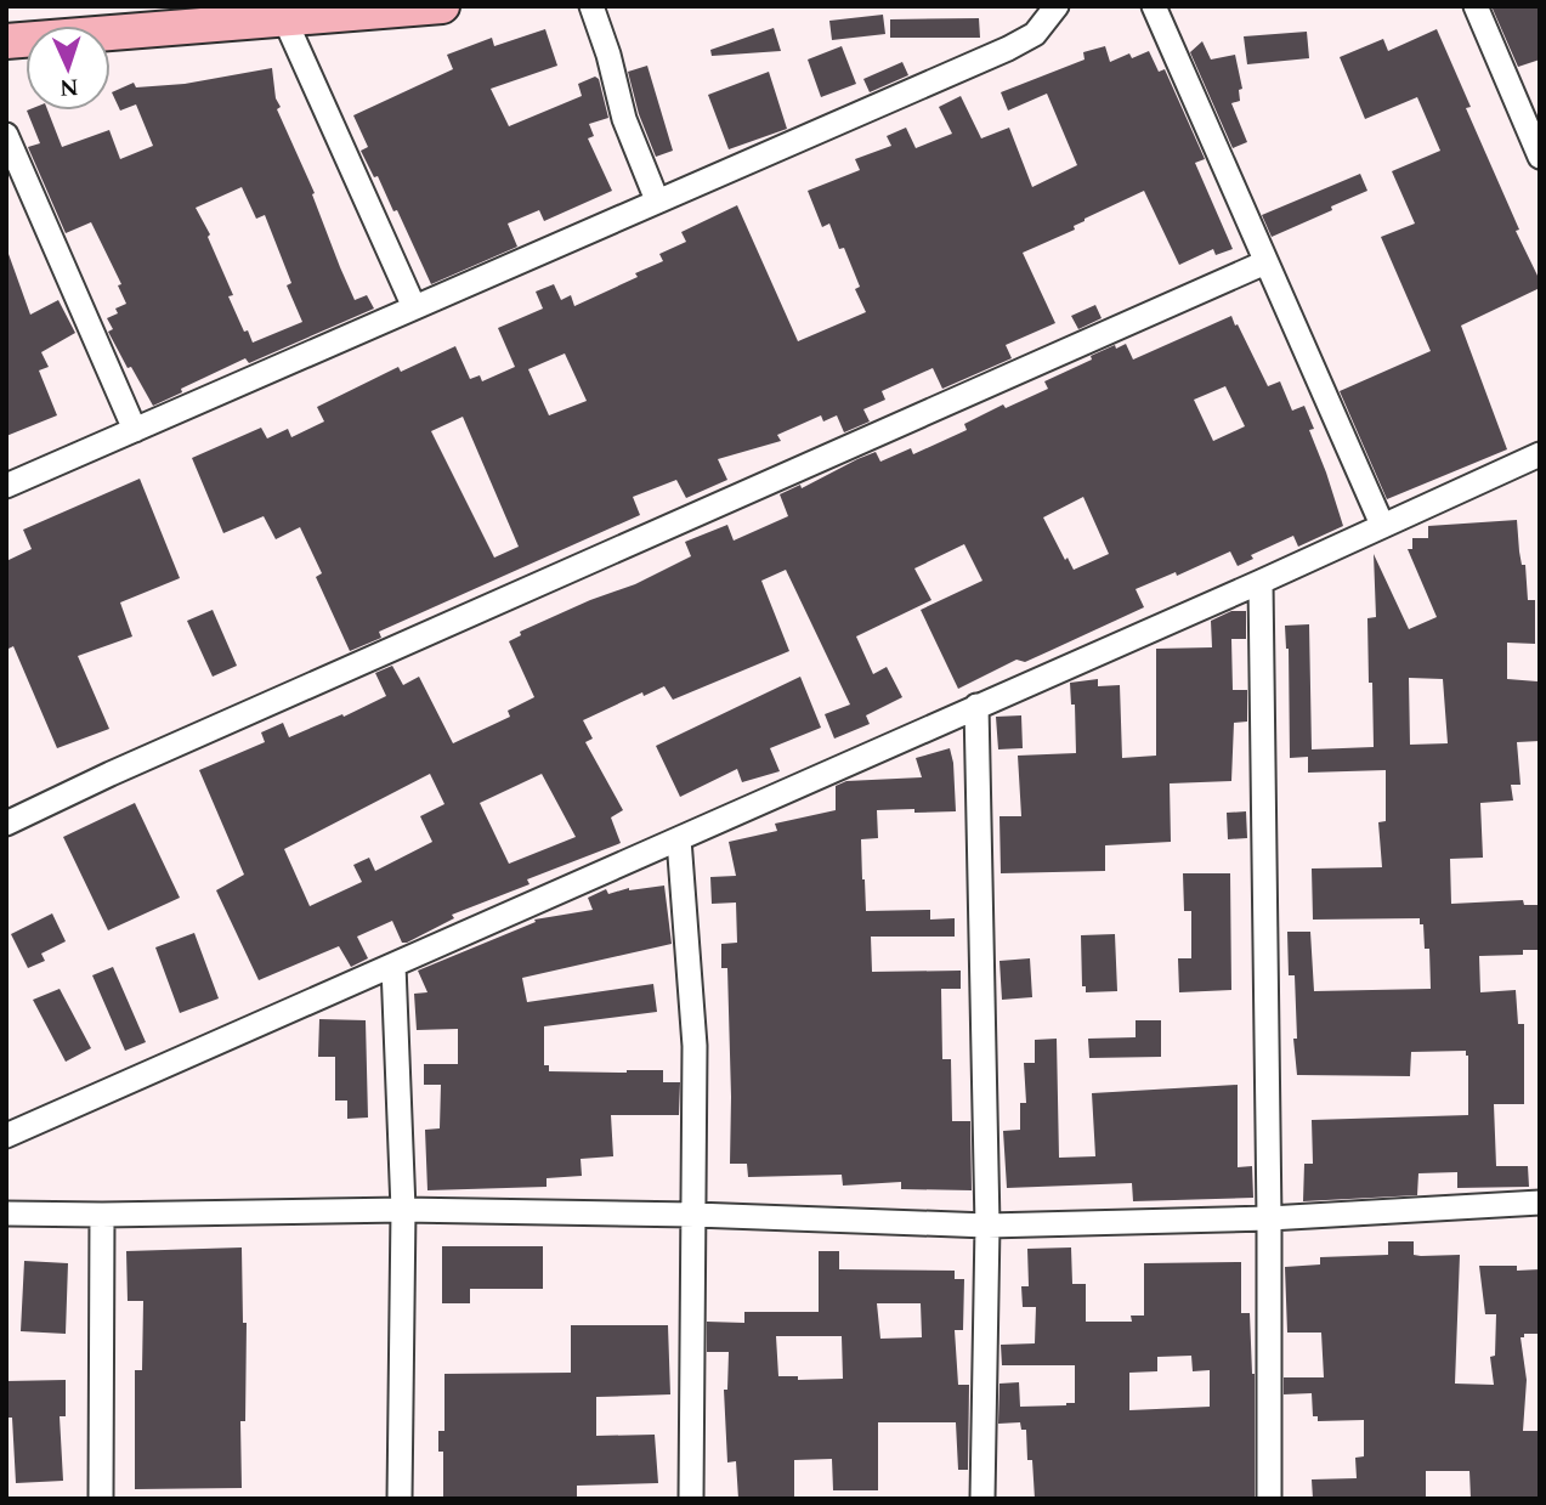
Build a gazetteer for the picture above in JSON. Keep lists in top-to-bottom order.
{
  "north": "bottom"
}
